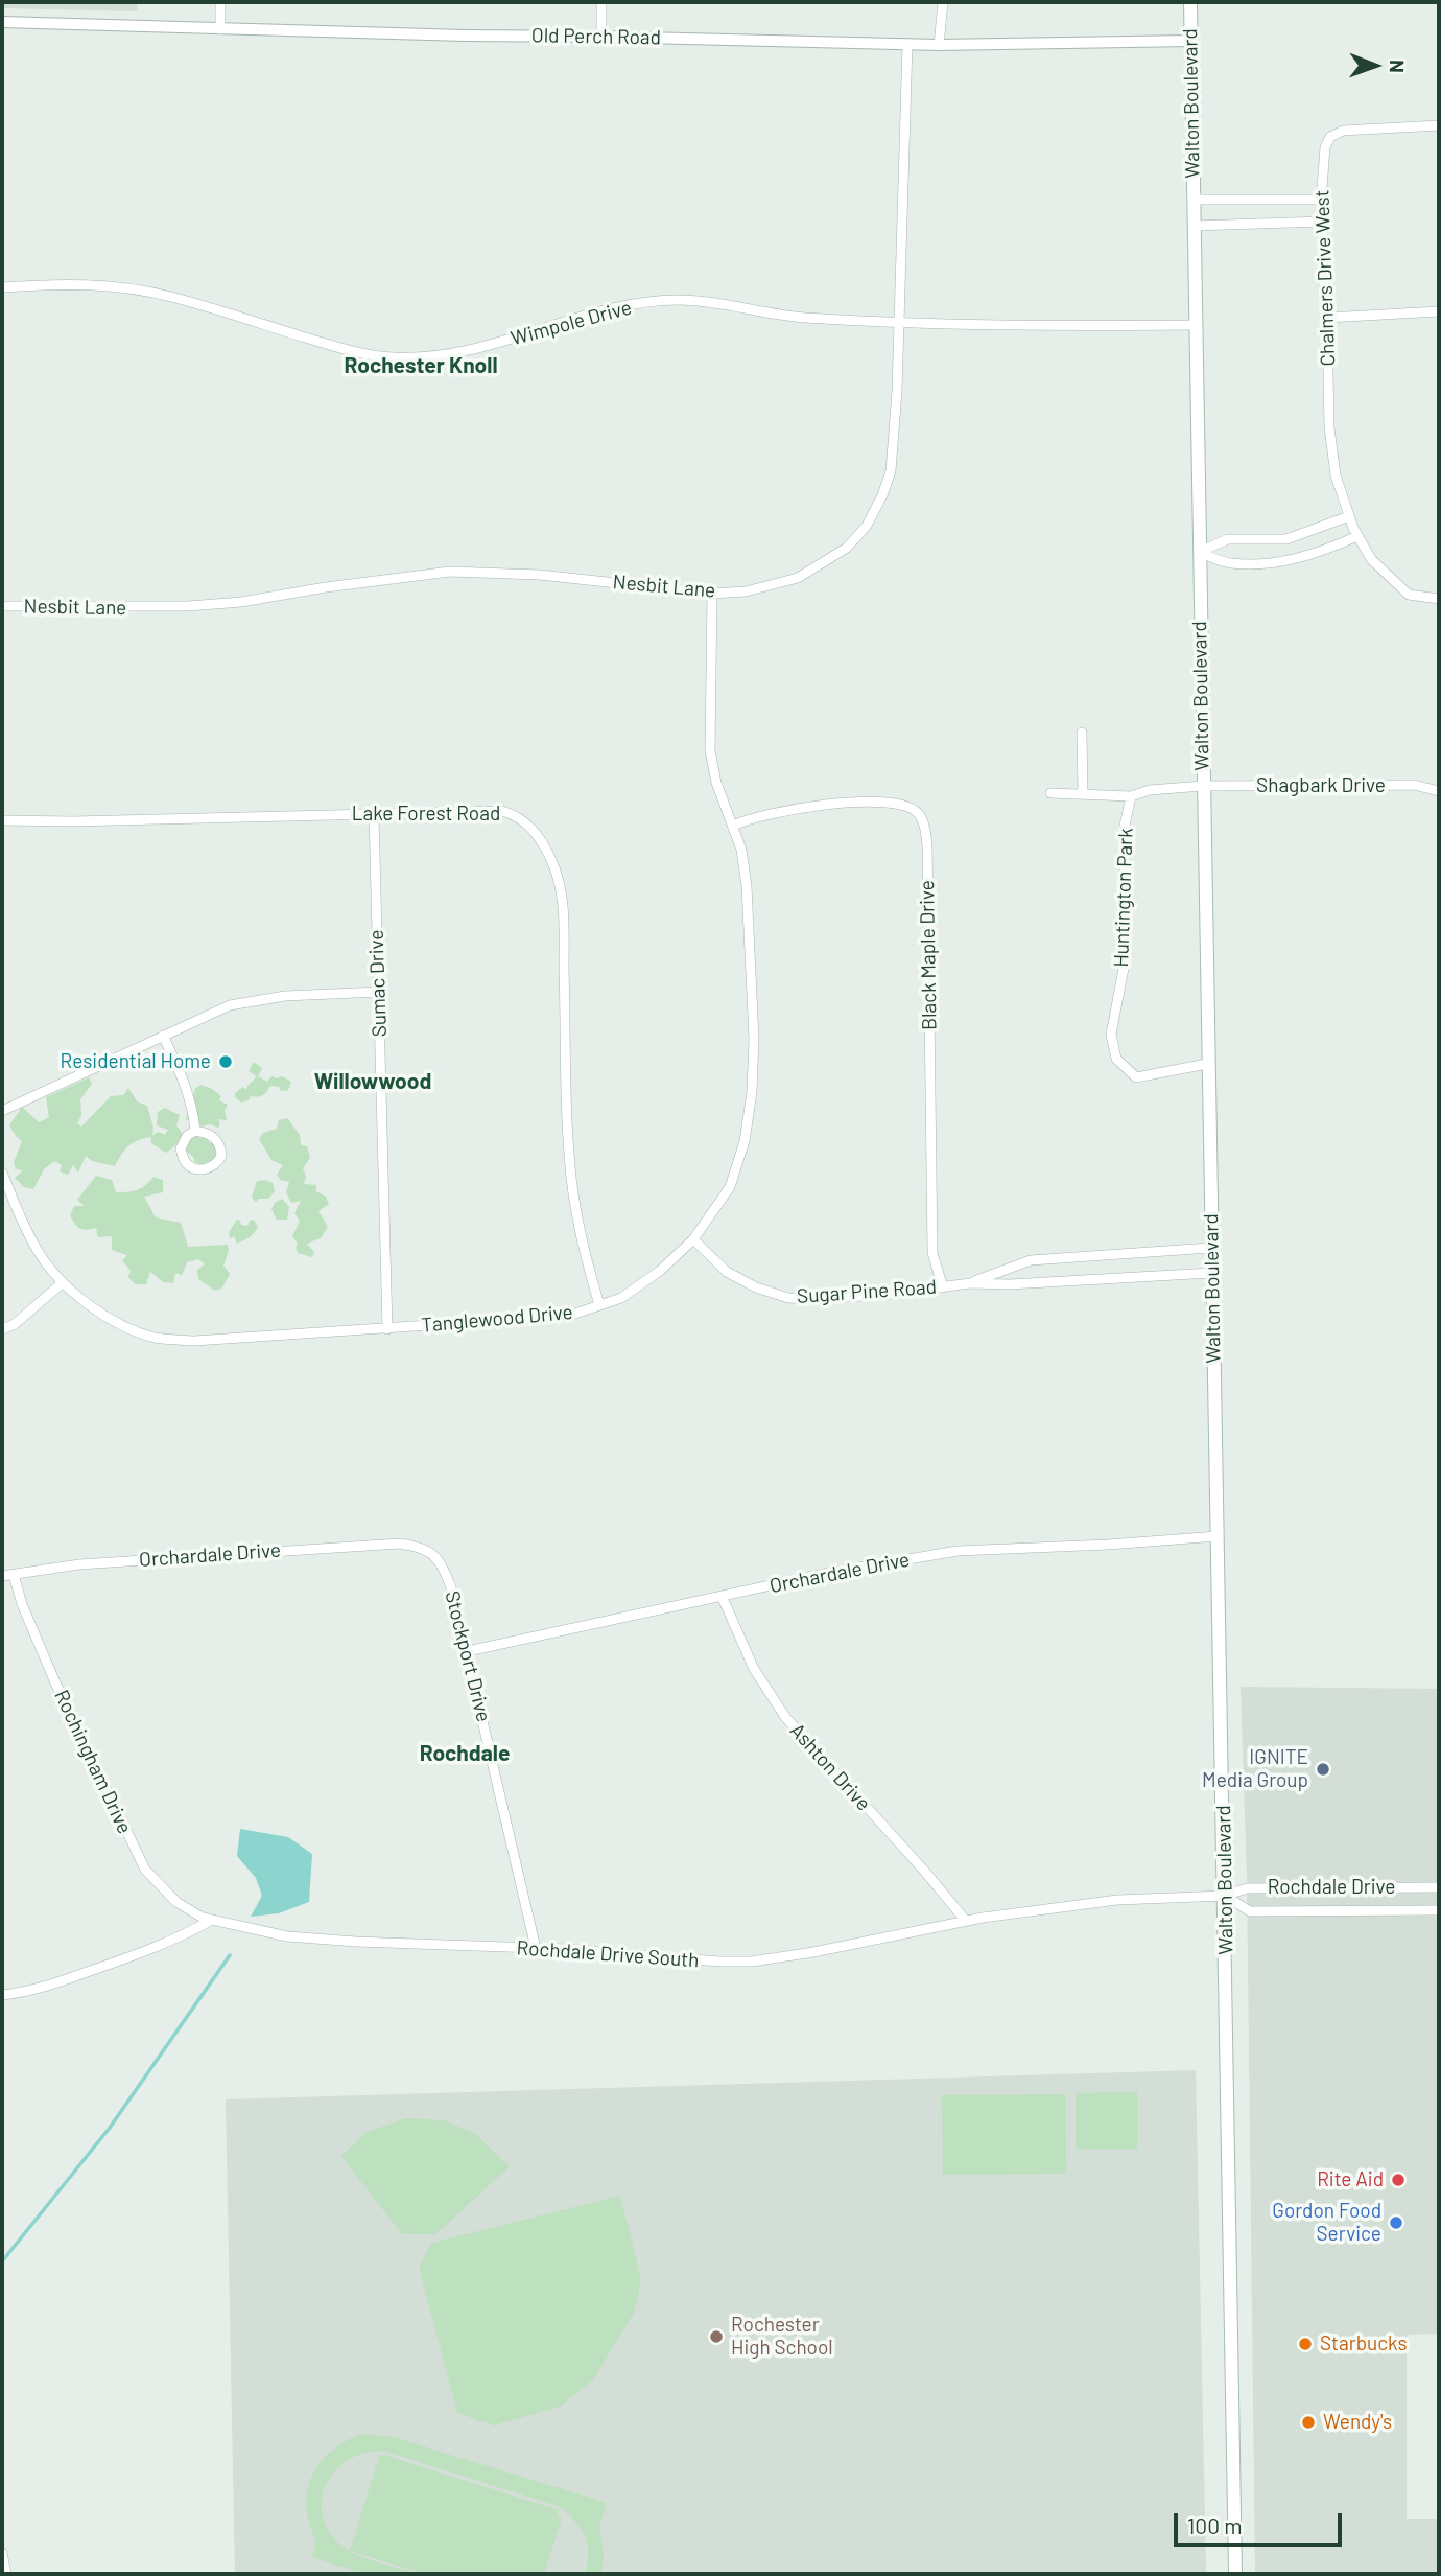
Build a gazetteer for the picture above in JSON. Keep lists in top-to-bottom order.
{
  "streets": {
    "main road": ["Walton Boulevard"],
    "street": [
      "Old Perch Road",
      "Chalmers Drive West",
      "Wimpole Drive",
      "Nesbit Lane",
      "Shagbark Drive",
      "Lake Forest Road",
      "Huntington Park",
      "Black Maple Drive",
      "Sumac Drive",
      "Sugar Pine Road",
      "Tanglewood Drive",
      "Orchardale Drive",
      "Stockport Drive",
      "Rochingham Drive",
      "Ashton Drive",
      "Rochdale Drive",
      "Rochdale Drive South"
    ]
  },
  "crossings": [
    ["Old Perch Road", "Walton Boulevard"],
    ["Old Perch Road", "Nesbit Lane"],
    ["Walton Boulevard", "Wimpole Drive"],
    ["Walton Boulevard", "Shagbark Drive"],
    ["Walton Boulevard", "Huntington Park"],
    ["Walton Boulevard", "Sugar Pine Road"],
    ["Walton Boulevard", "Orchardale Drive"],
    ["Walton Boulevard", "Rochdale Drive"],
    ["Walton Boulevard", "Rochdale Drive South"],
    ["Wimpole Drive", "Nesbit Lane"],
    ["Nesbit Lane", "Tanglewood Drive"],
    ["Lake Forest Road", "Sumac Drive"],
    ["Lake Forest Road", "Tanglewood Drive"],
    ["Black Maple Drive", "Sugar Pine Road"],
    ["Black Maple Drive", "Tanglewood Drive"],
    ["Sumac Drive", "Tanglewood Drive"],
    ["Sugar Pine Road", "Tanglewood Drive"],
    ["Orchardale Drive", "Stockport Drive"],
    ["Orchardale Drive", "Rochingham Drive"],
    ["Orchardale Drive", "Ashton Drive"],
    ["Stockport Drive", "Rochdale Drive South"],
    ["Rochingham Drive", "Rochdale Drive South"],
    ["Ashton Drive", "Rochdale Drive South"],
    ["Rochdale Drive", "Rochdale Drive South"]
  ],
  "districts": ["Rochester Knoll", "Willowwood", "Rochdale"],
  "places": [
    "Residential Home",
    "IGNITE Media Group",
    "Rite Aid",
    "Gordon Food Service",
    "Rochester High School",
    "Starbucks",
    "Wendy's"
  ],
  "scale_bar": "100 m",
  "north": "right"
}
